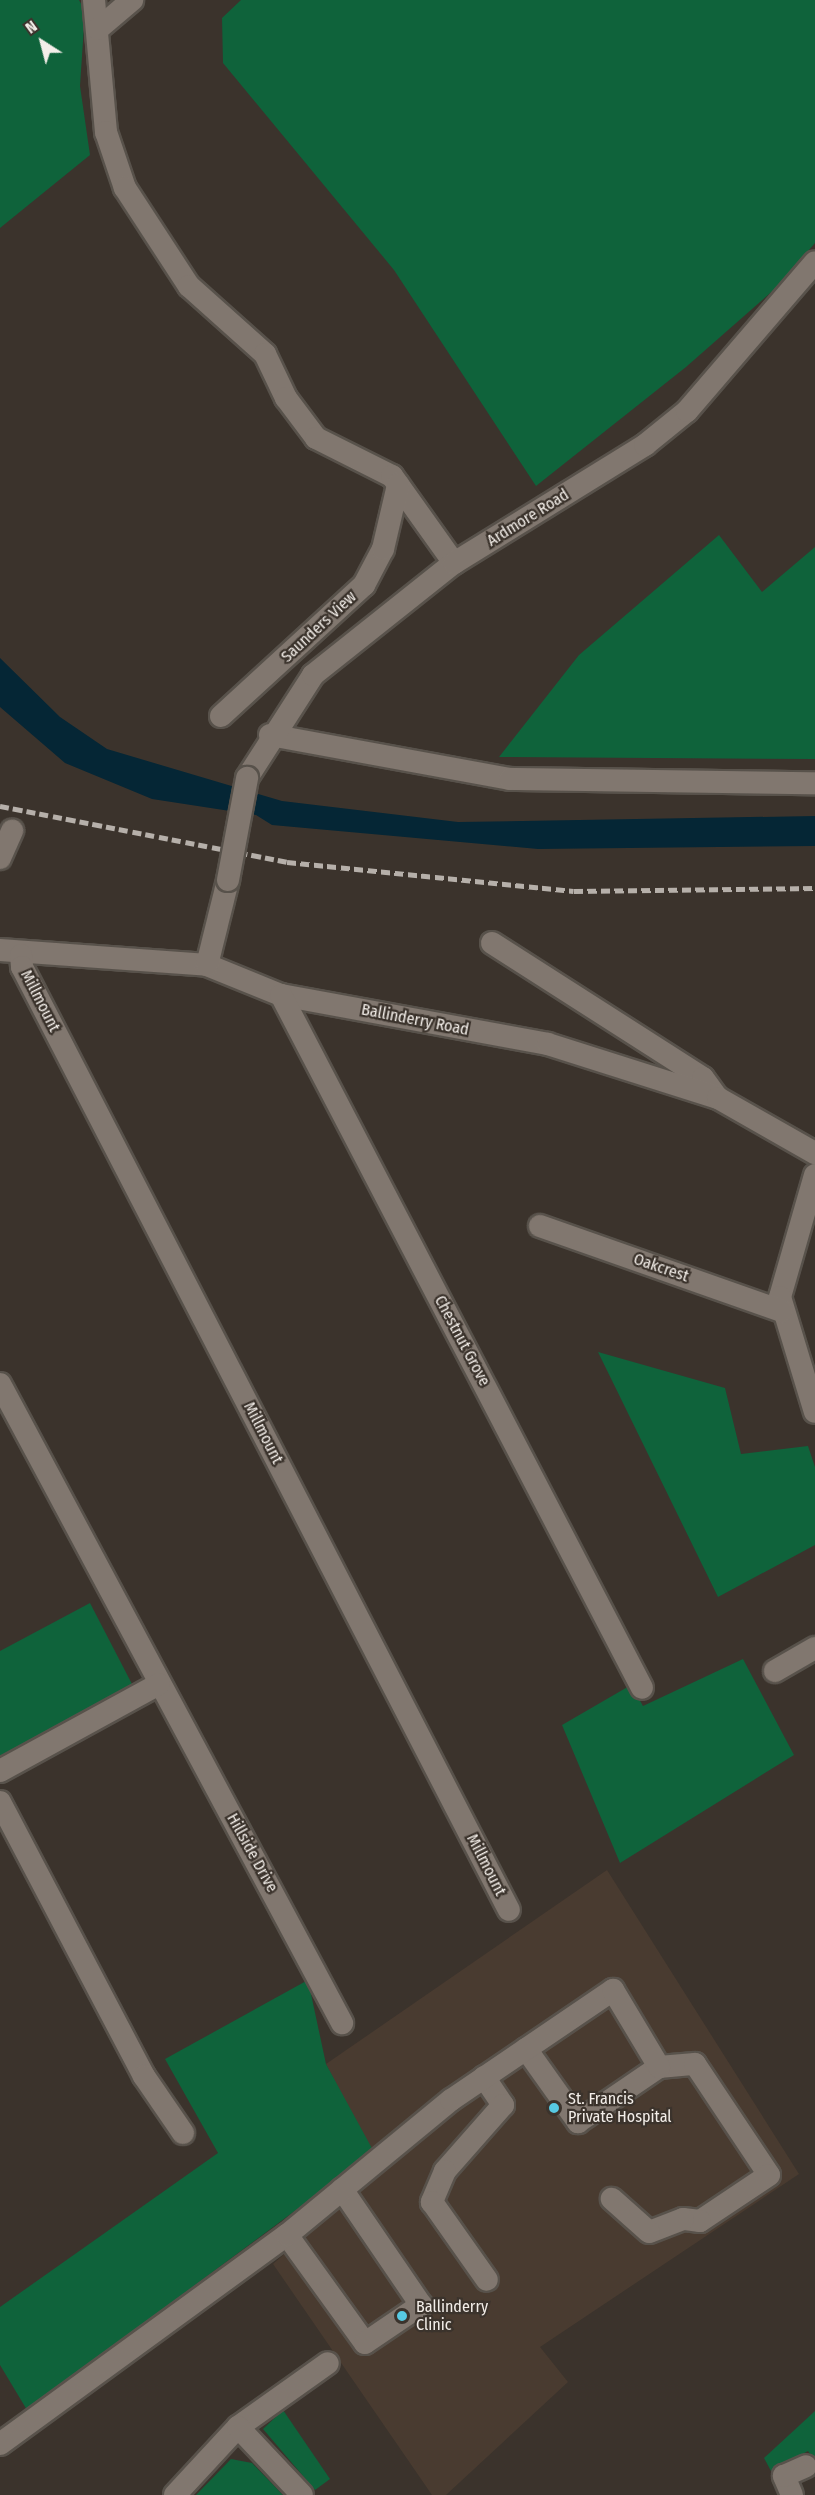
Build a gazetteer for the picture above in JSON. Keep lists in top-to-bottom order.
{
  "streets": {
    "street": [
      "Ardmore Road",
      "Saunders View",
      "Millmount",
      "Ballinderry Road",
      "Oakcrest",
      "Chestnut Grove",
      "Hillside Drive"
    ]
  },
  "crossings": [
    ["Ardmore Road", "Ballinderry Road"],
    ["Millmount", "Ballinderry Road"],
    ["Ballinderry Road", "Chestnut Grove"]
  ],
  "places": ["St. Francis Private Hospital", "Ballinderry Clinic"],
  "north": "top left"
}
